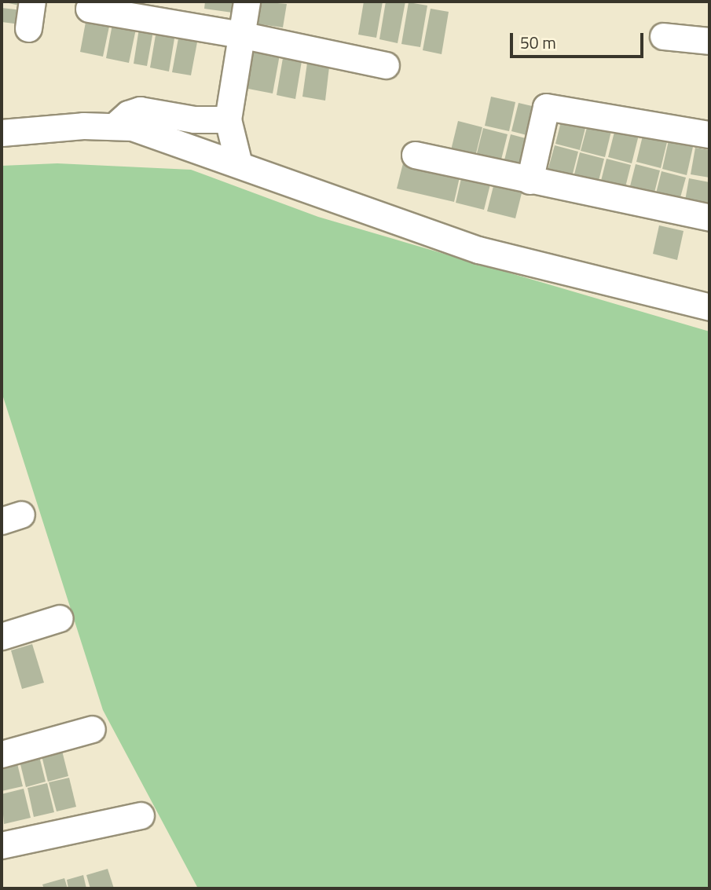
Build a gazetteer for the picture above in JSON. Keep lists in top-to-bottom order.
{
  "scale_bar": "50 m"
}
